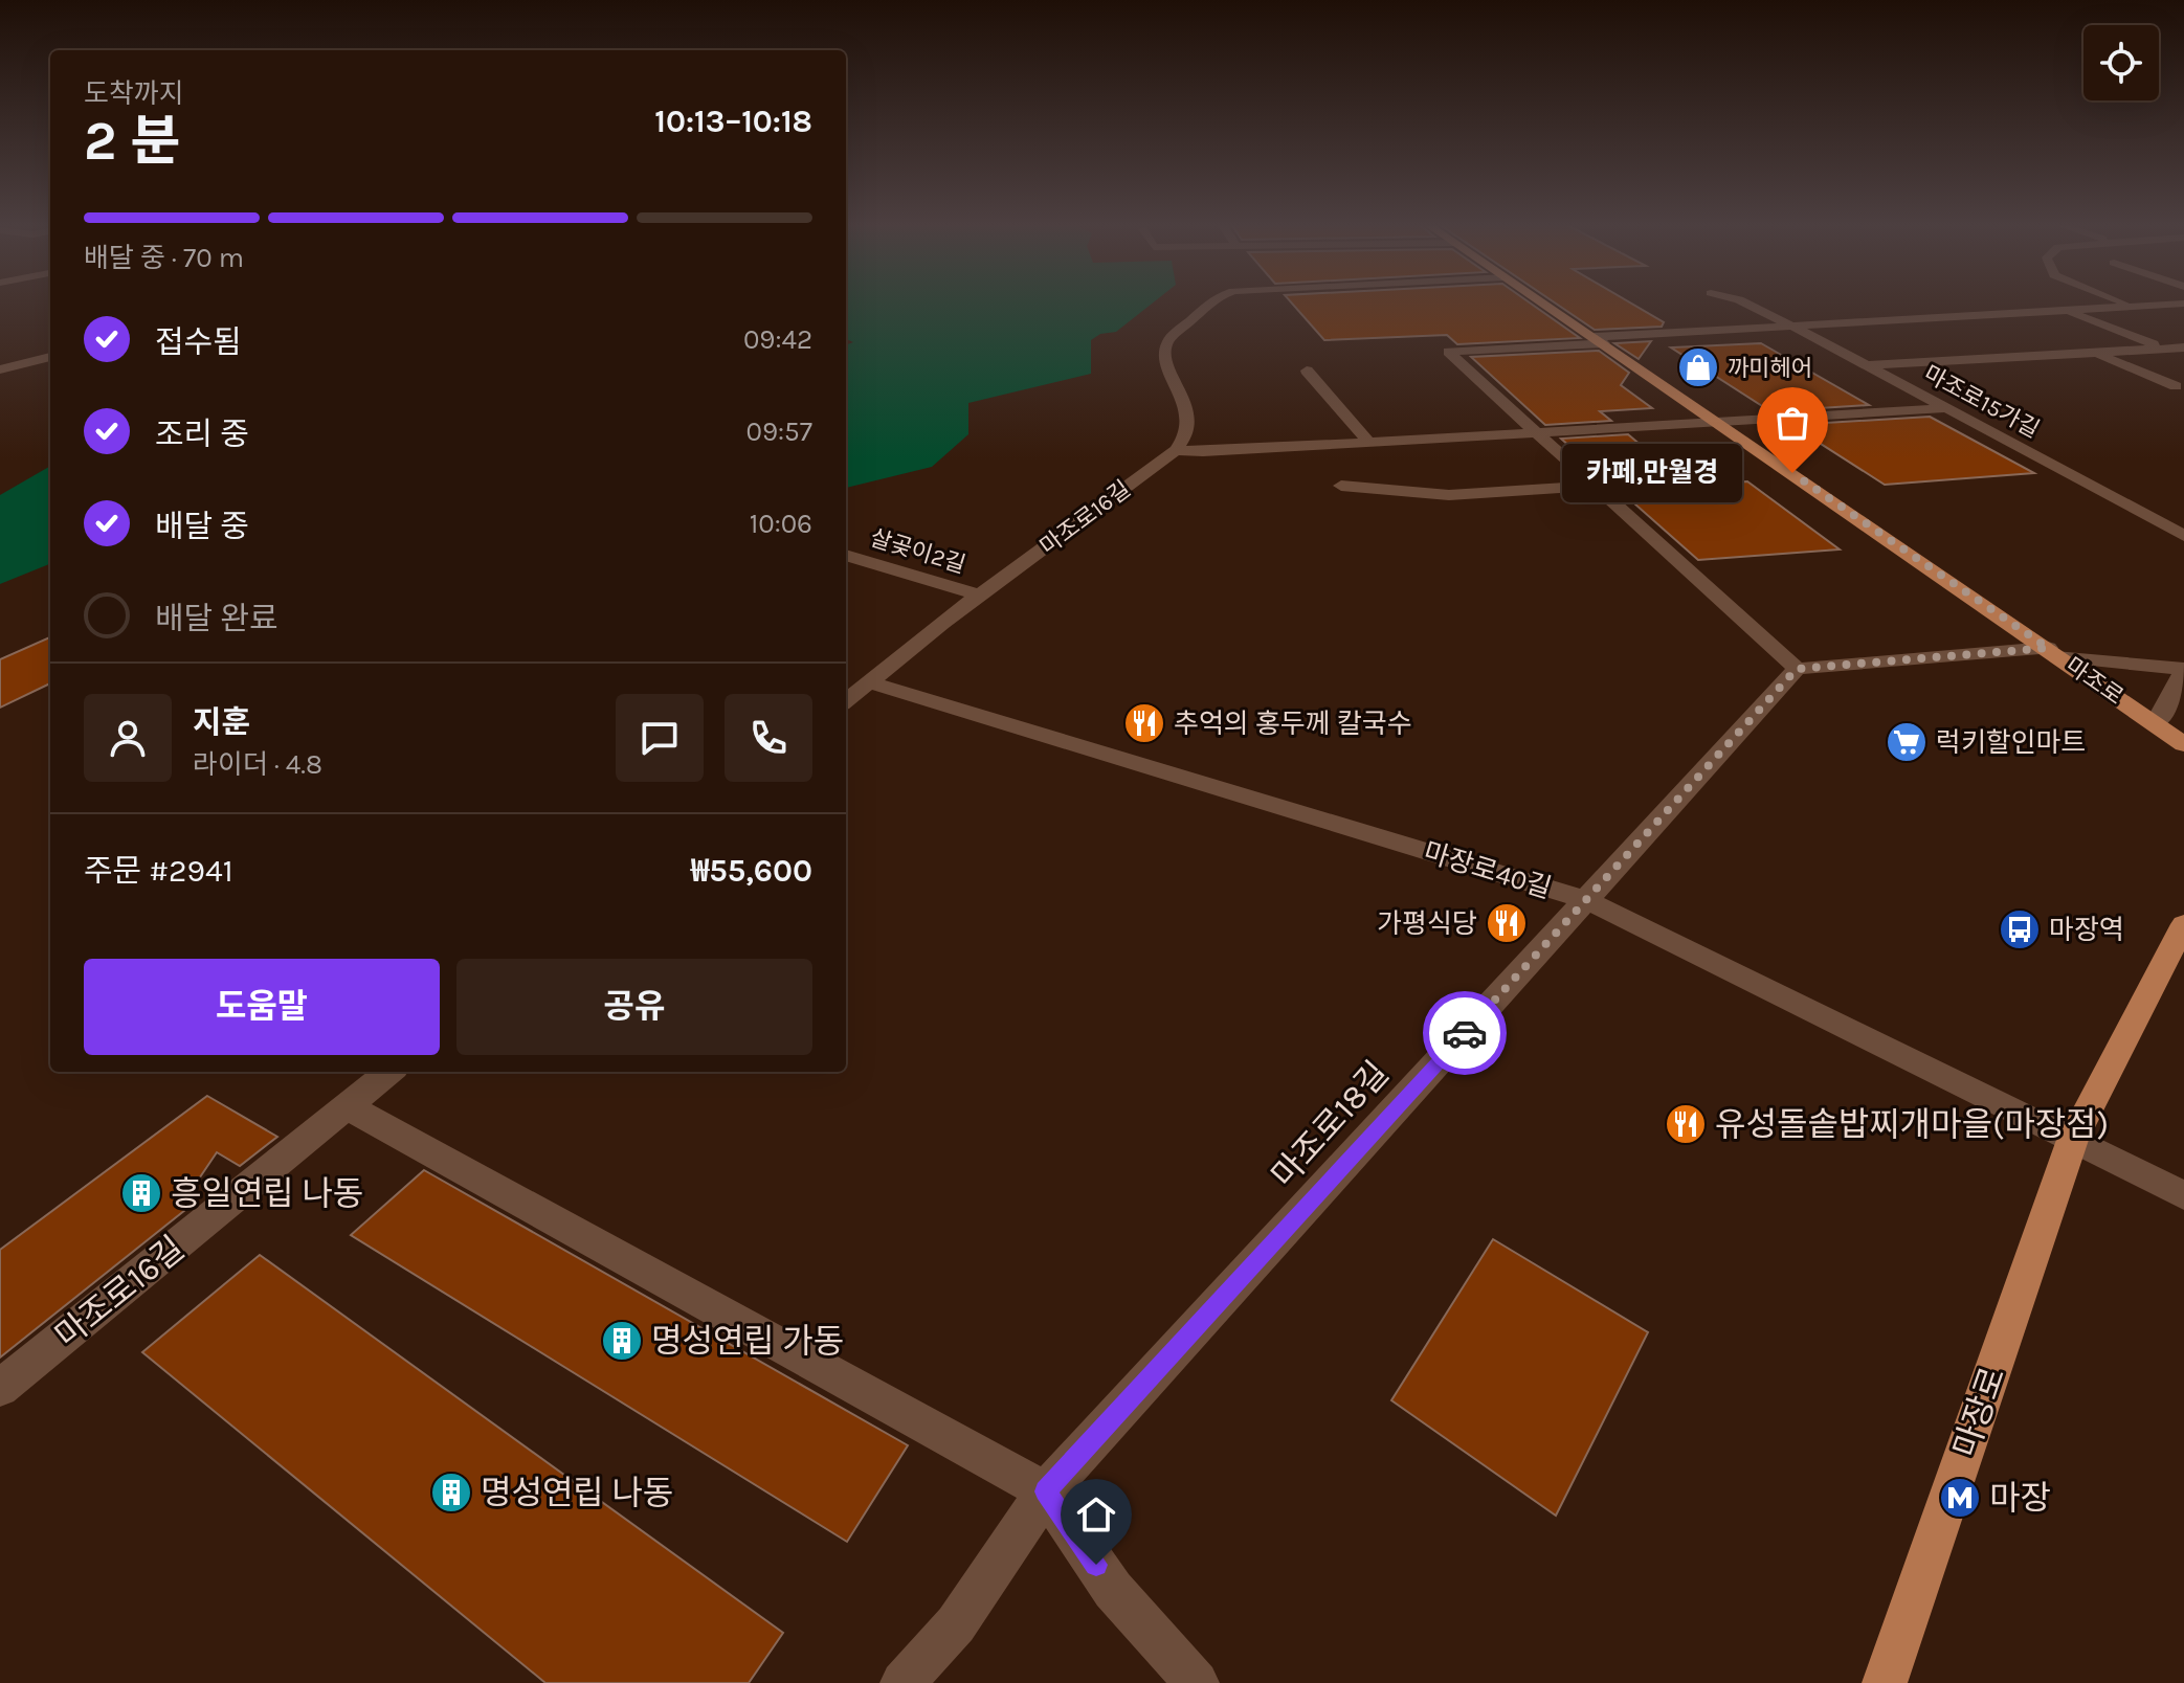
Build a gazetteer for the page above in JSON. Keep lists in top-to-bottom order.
{
  "streets": {
    "main road": ["마조로", "마장로"],
    "street": [
      "마조로15가길",
      "마조로16길",
      "살곶이2길",
      "마장로40길",
      "마조로18길"
    ]
  },
  "crossings": [
    ["마조로16길", "살곶이2길"],
    ["마조로16길", "마장로40길"],
    ["마장로40길", "마조로18길"],
    ["마장로40길", "마장로"]
  ],
  "places": {
    "shop": ["까미헤어"],
    "other": ["카페,만월경"],
    "restaurant": ["추억의 홍두께 칼국수", "가평식당", "유성돌솥밥찌개마을(마장점)"],
    "supermarket": ["럭키할인마트"],
    "bus stop": ["마장역"],
    "building": ["흥일연립 나동", "명성연립 가동", "명성연립 나동"],
    "metro station": ["마장"]
  },
  "page": {
    "heading": ["2 분", "도착까지", "10:13–10:18"],
    "panel": [
      "지훈",
      "라이더 · 4.8",
      "주문 #2941",
      "₩55,600"
    ],
    "bar": "배달 중 · 70 m",
    "list": [
      ["접수됨", "09:42"],
      ["조리 중", "09:57"],
      ["배달 중", "10:06"],
      "배달 완료"
    ],
    "bubble": "카페,만월경",
    "buttons": ["도움말", "공유"]
  }
}
